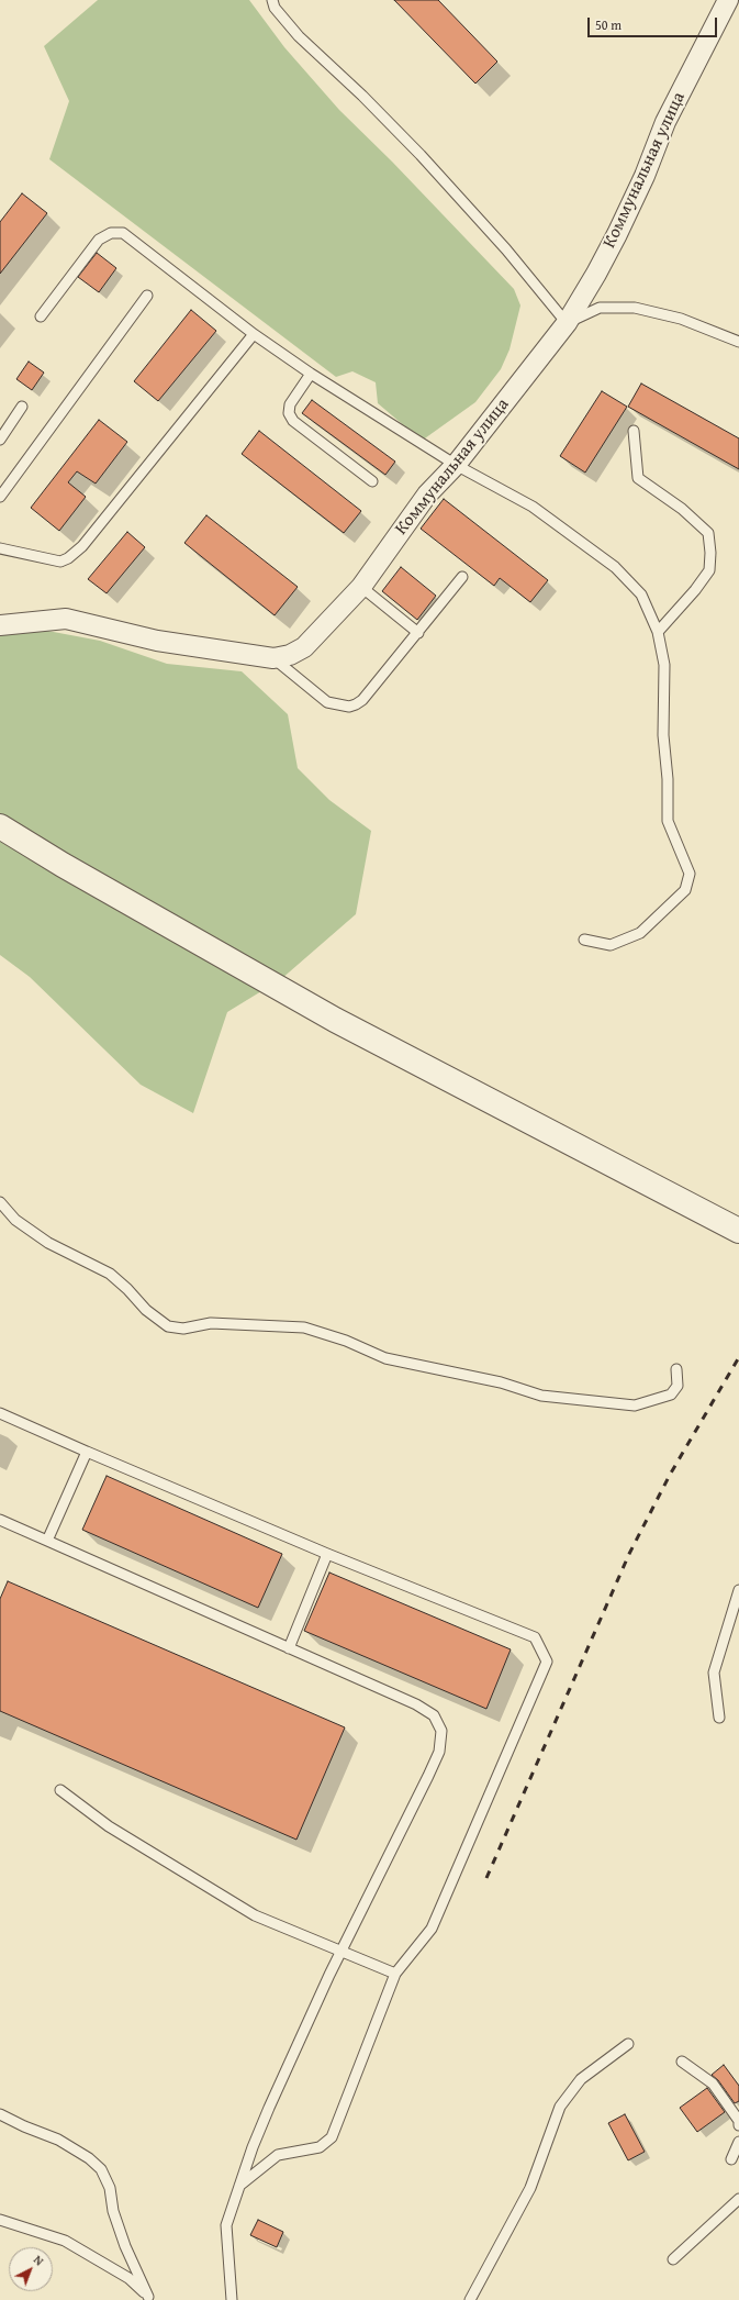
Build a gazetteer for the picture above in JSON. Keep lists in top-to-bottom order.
{
  "streets": {
    "street": ["Коммунальная улица"]
  },
  "scale_bar": "50 m",
  "north": "top right"
}
